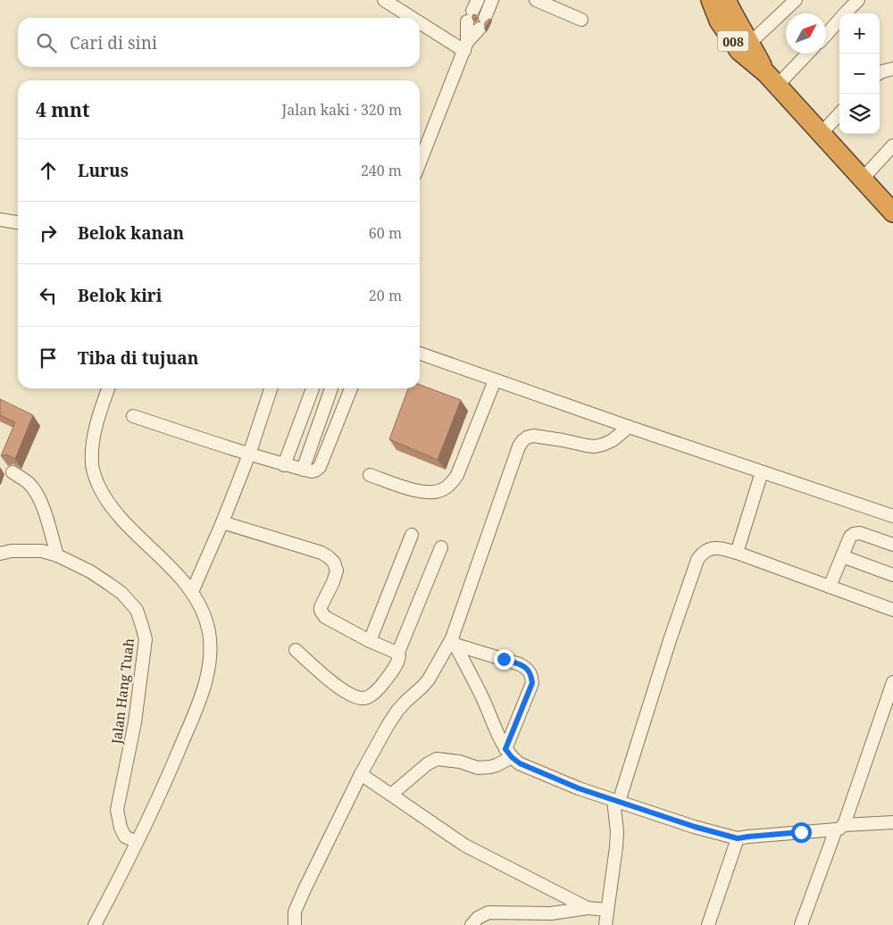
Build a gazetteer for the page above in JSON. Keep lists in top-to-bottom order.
{
  "streets": {
    "highway": ["008"],
    "street": ["Jalan Hang Tuah"]
  },
  "north": "top right",
  "page": {
    "map_buttons": ["+", "−"],
    "search": "Cari di sini",
    "heading": ["4 mnt", "Jalan kaki · 320 m"],
    "list": [
      ["Lurus", "240 m"],
      ["Belok kanan", "60 m"],
      ["Belok kiri", "20 m"],
      "Tiba di tujuan"
    ]
  }
}
